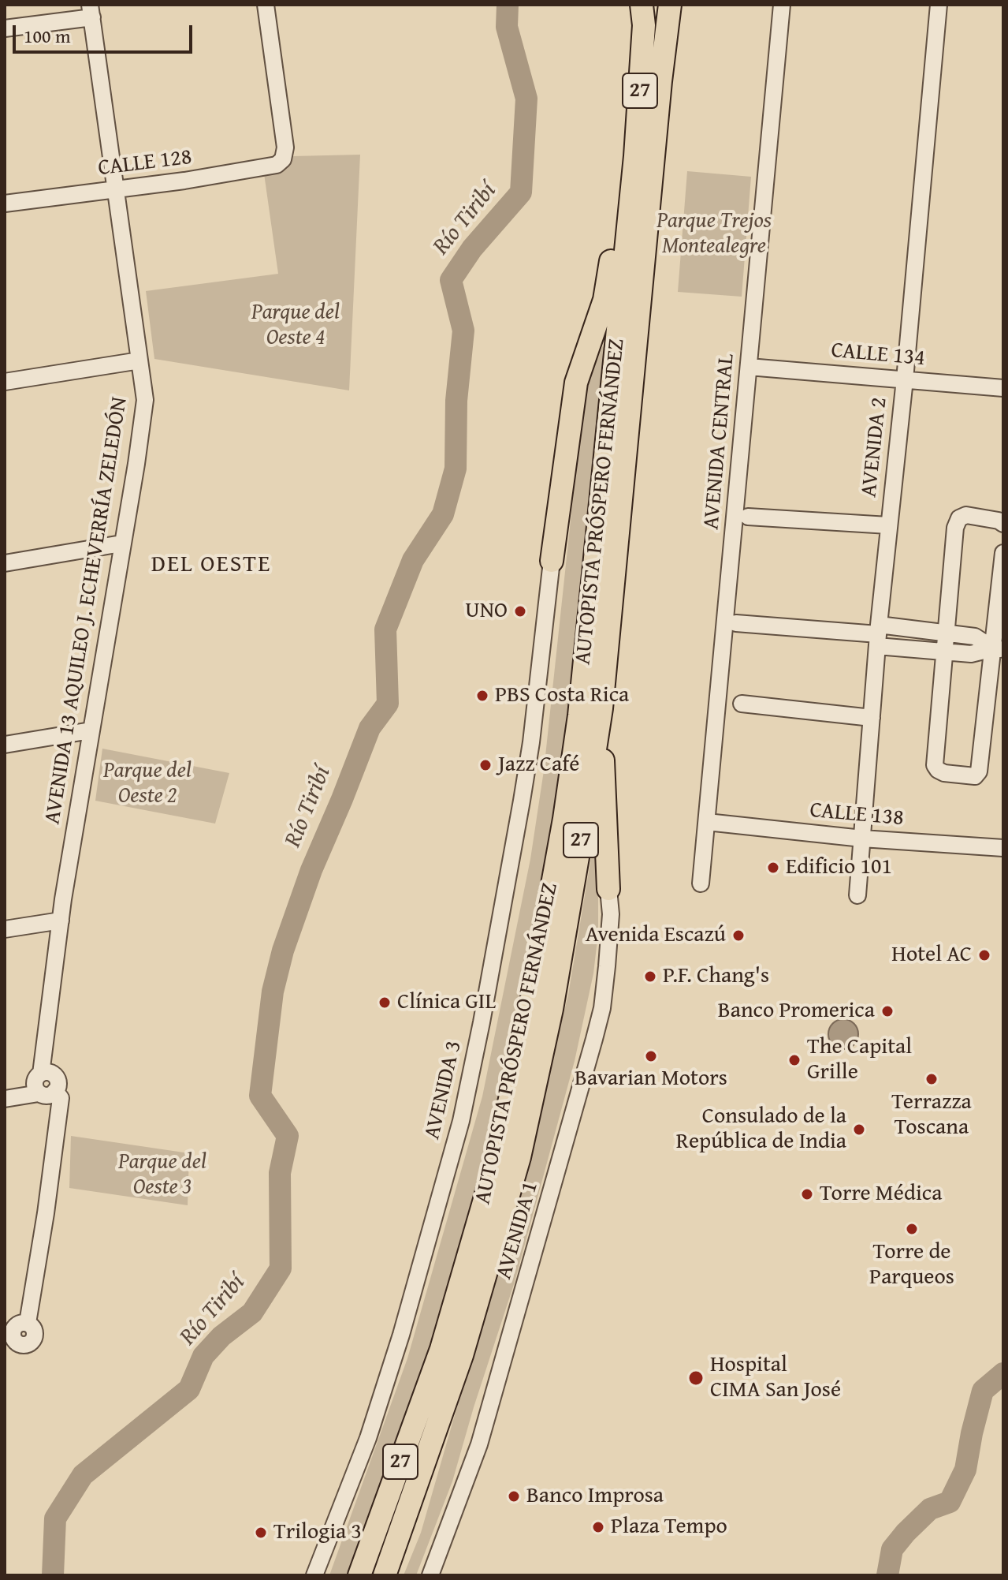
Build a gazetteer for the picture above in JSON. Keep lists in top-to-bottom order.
{
  "streets": {
    "highway": ["27", "AUTOPISTA PRÓSPERO FERNÁNDEZ"],
    "street": [
      "CALLE 128",
      "CALLE 134",
      "AVENIDA CENTRAL",
      "AVENIDA 2",
      "AVENIDA 13 AQUILEO J. ECHEVERRÍA ZELEDÓN",
      "CALLE 138",
      "AVENIDA 3",
      "AVENIDA 1"
    ]
  },
  "crossings": [
    ["CALLE 128", "AVENIDA 13 AQUILEO J. ECHEVERRÍA ZELEDÓN"],
    ["CALLE 134", "AVENIDA CENTRAL"],
    ["CALLE 134", "AVENIDA 2"],
    ["AVENIDA CENTRAL", "CALLE 138"],
    ["AVENIDA 2", "CALLE 138"]
  ],
  "districts": ["DEL OESTE"],
  "water": ["Río Tiribí"],
  "parks": [
    "Parque Trejos Montealegre",
    "Parque del Oeste 4",
    "Parque del Oeste 2",
    "Parque del Oeste 3"
  ],
  "places": [
    "UNO",
    "PBS Costa Rica",
    "Jazz Café",
    "Edificio 101",
    "Avenida Escazú",
    "Hotel AC",
    "P.F. Chang's",
    "Clínica GIL",
    "Banco Promerica",
    "Bavarian Motors",
    "The Capital Grille",
    "Terrazza Toscana",
    "Consulado de la República de India",
    "Torre Médica",
    "Torre de Parqueos",
    "Hospital CIMA San José",
    "Banco Improsa",
    "Plaza Tempo",
    "Trilogia 3"
  ],
  "scale_bar": "100 m"
}
